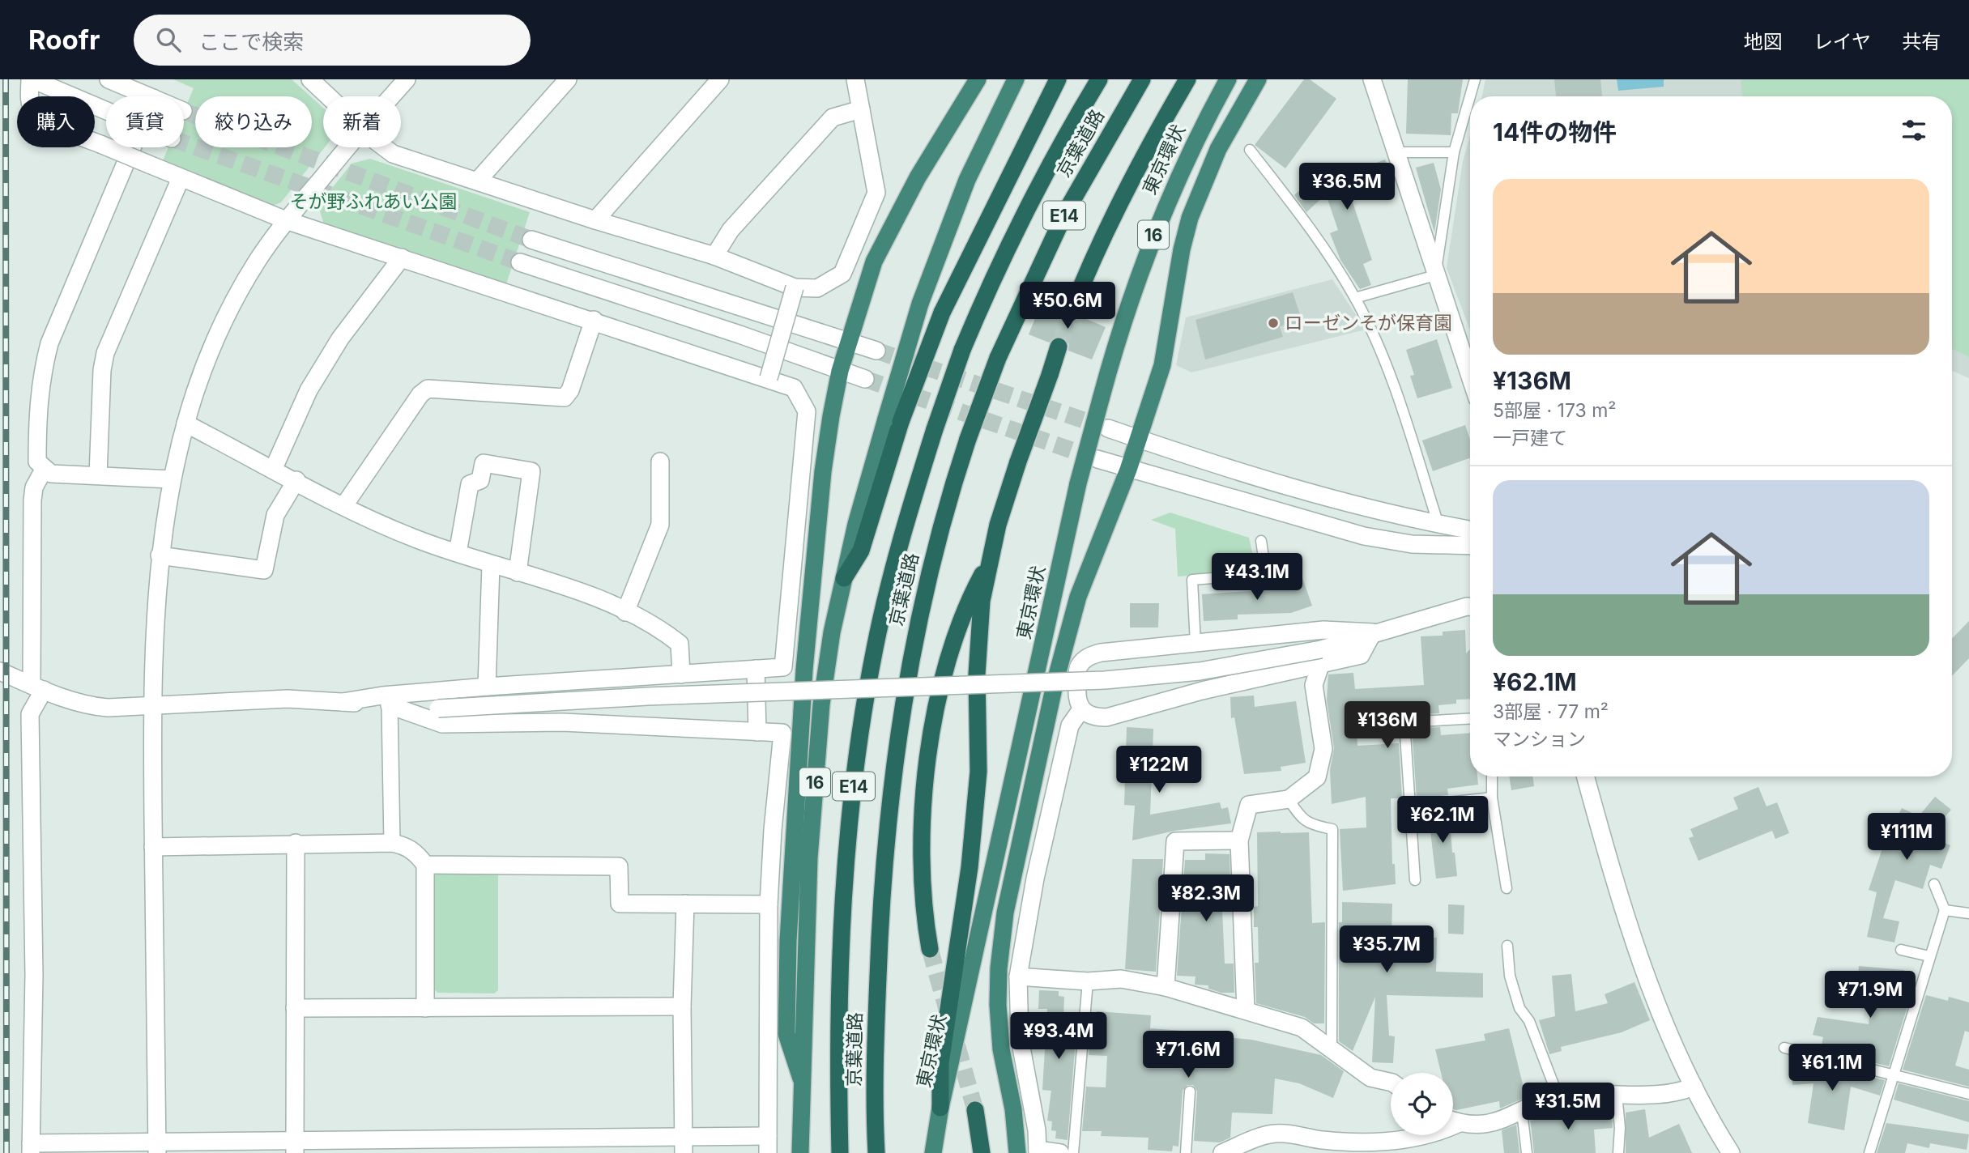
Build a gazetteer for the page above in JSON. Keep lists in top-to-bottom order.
{
  "streets": {
    "highway": [
      "京葉道路",
      "東京環状",
      "E14",
      "16"
    ]
  },
  "parks": ["そが野ふれあい公園"],
  "places": ["ローゼンそが保育園"],
  "page": {
    "header": "Roofr",
    "search": "ここで検索",
    "nav": ["地図", "レイヤ", "共有"],
    "chip": [
      "購入",
      "賃貸",
      "絞り込み",
      "新着"
    ],
    "heading": "14件の物件",
    "price": [
      "¥36.5M",
      "¥50.6M",
      "¥43.1M",
      "¥136M",
      "¥122M",
      "¥62.1M",
      "¥111M",
      "¥82.3M",
      "¥35.7M",
      "¥71.9M",
      "¥93.4M",
      "¥71.6M",
      "¥61.1M",
      "¥31.5M"
    ],
    "list": [
      {
        "name": "¥136M",
        "note": "5部屋 · 173 m² · 一戸建て"
      },
      {
        "name": "¥62.1M",
        "note": "3部屋 · 77 m² · マンション"
      }
    ]
  }
}
